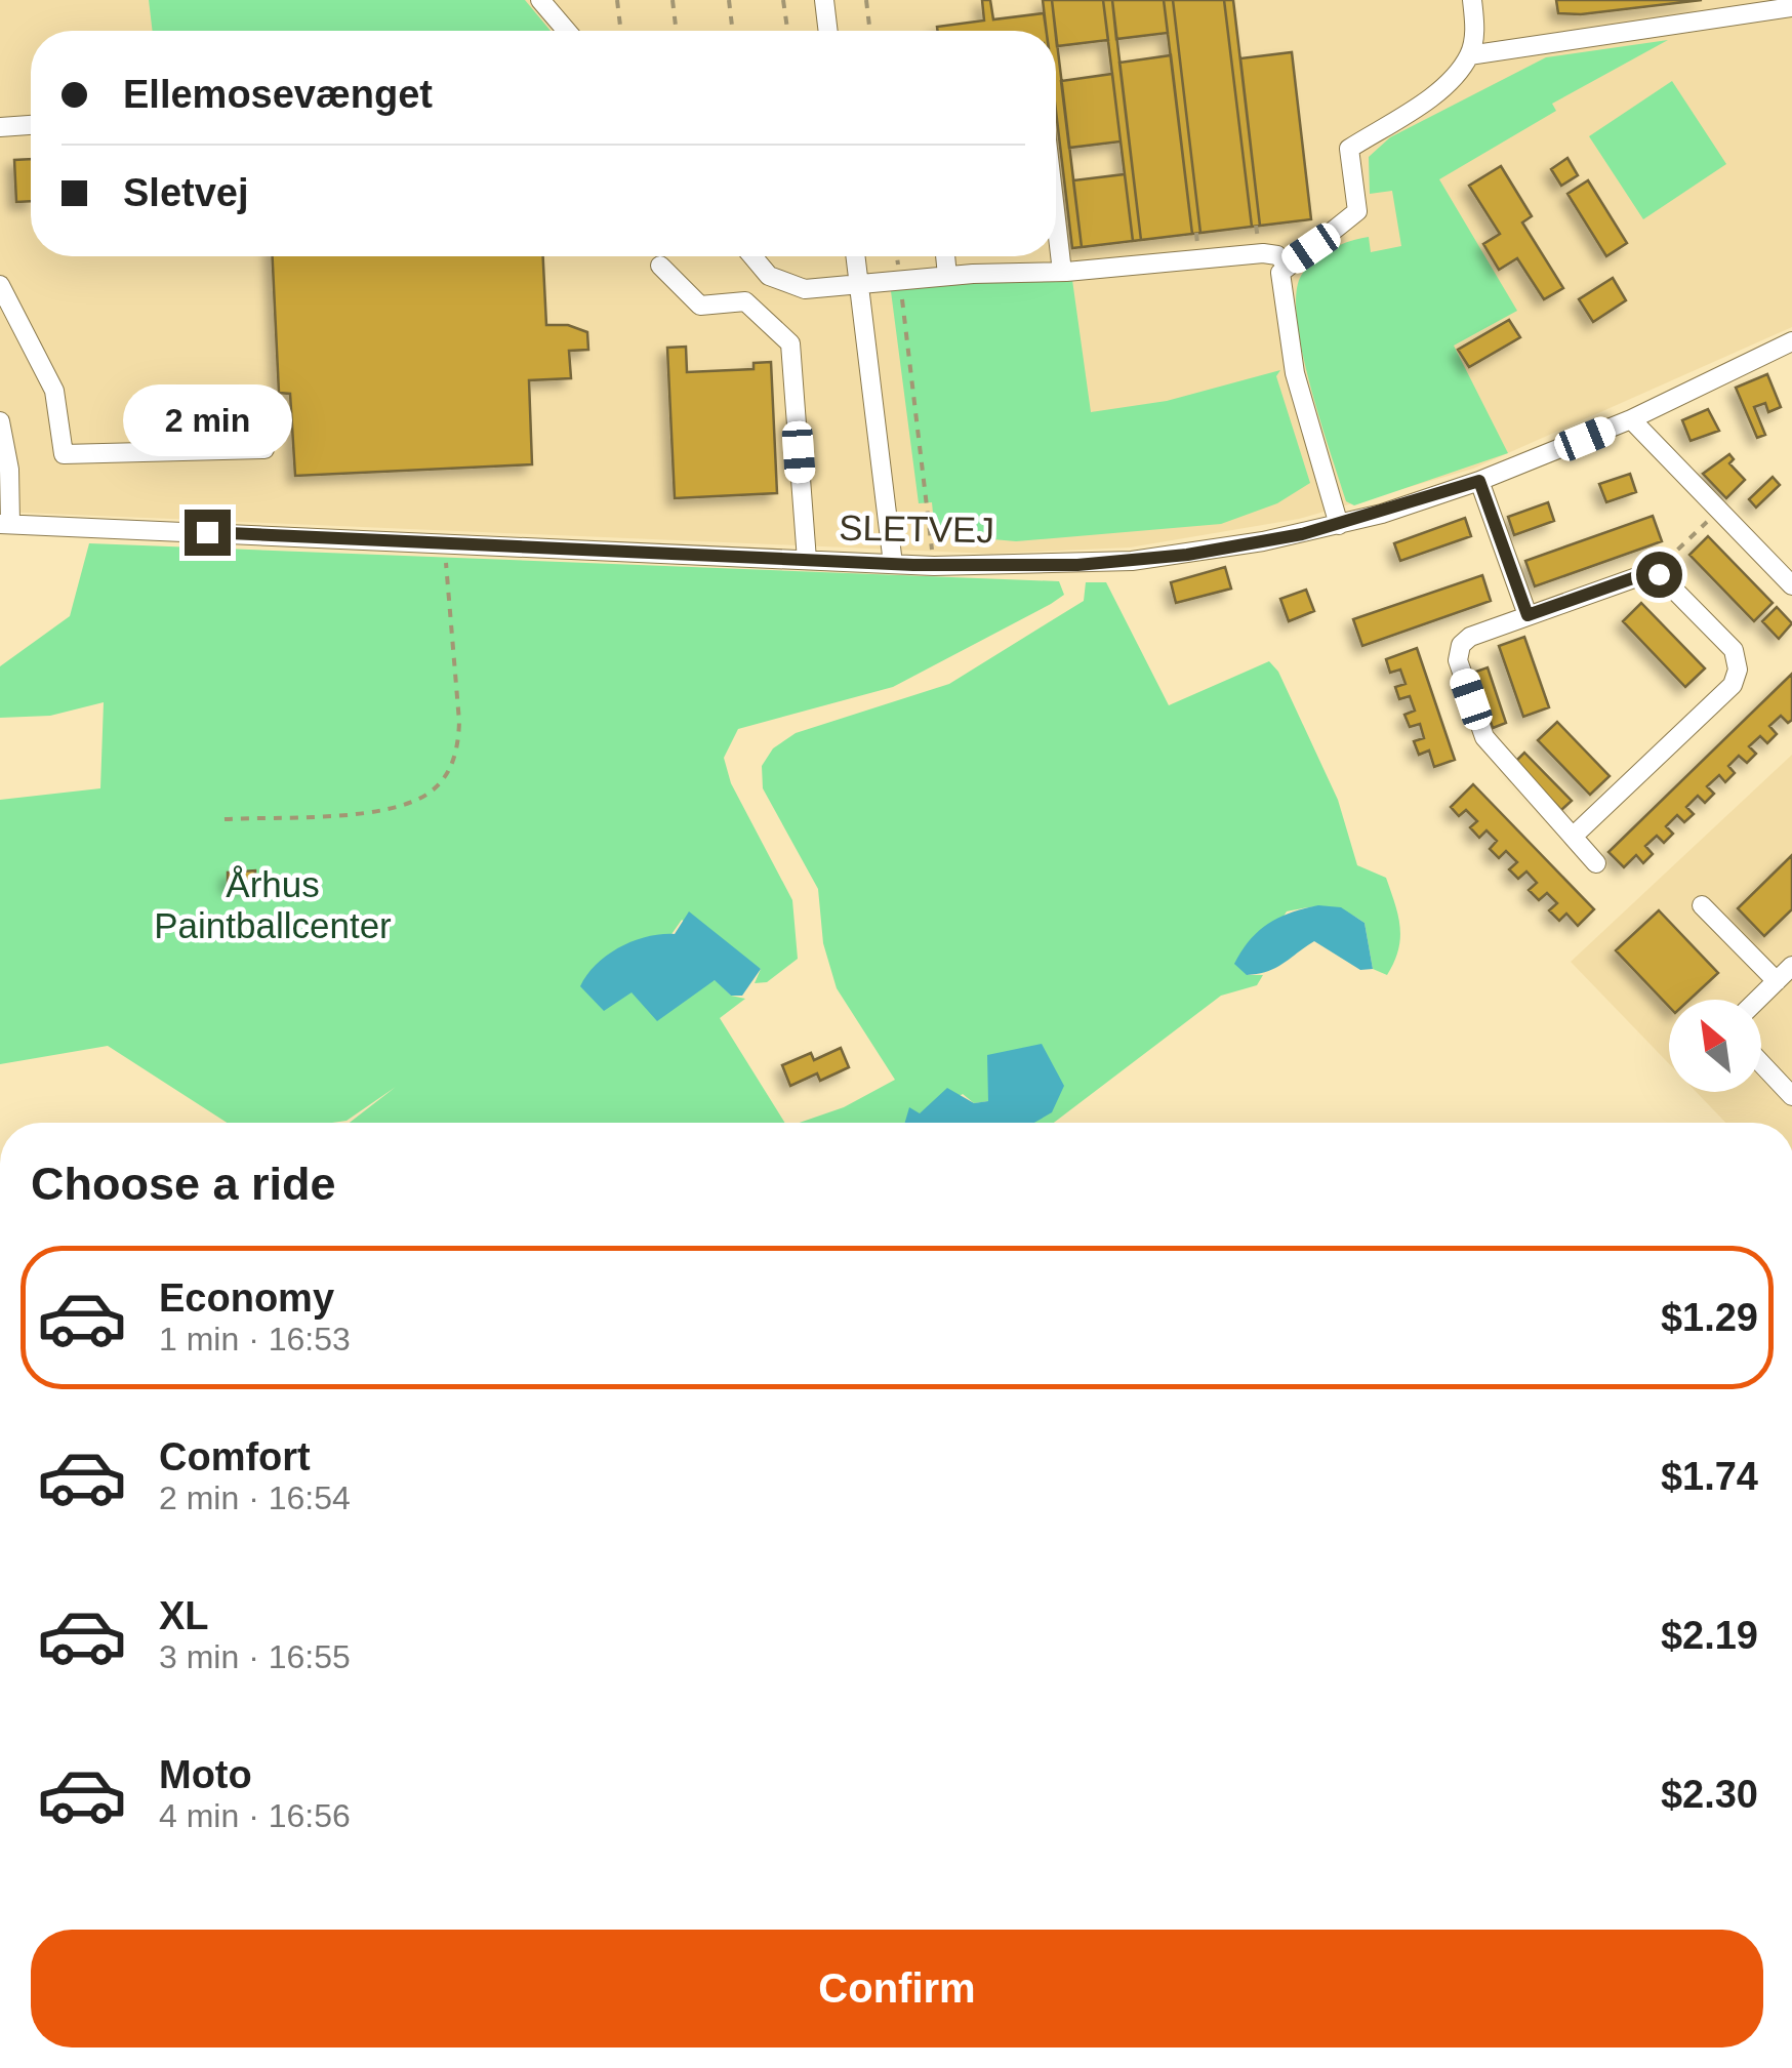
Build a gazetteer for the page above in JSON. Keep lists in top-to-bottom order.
{
  "streets": {
    "street": ["SLETVEJ"]
  },
  "parks": ["Århus Paintballcenter"],
  "north": "top left",
  "page": {
    "banner": ["Ellemosevænget", "Sletvej"],
    "bubble": "2 min",
    "heading": "Choose a ride",
    "list": [
      {
        "name": "Economy",
        "note": "1 min · 16:53",
        "value": "$1.29"
      },
      {
        "name": "Comfort",
        "note": "2 min · 16:54",
        "value": "$1.74"
      },
      {
        "name": "XL",
        "note": "3 min · 16:55",
        "value": "$2.19"
      },
      {
        "name": "Moto",
        "note": "4 min · 16:56",
        "value": "$2.30"
      }
    ],
    "buttons": "Confirm"
  }
}
